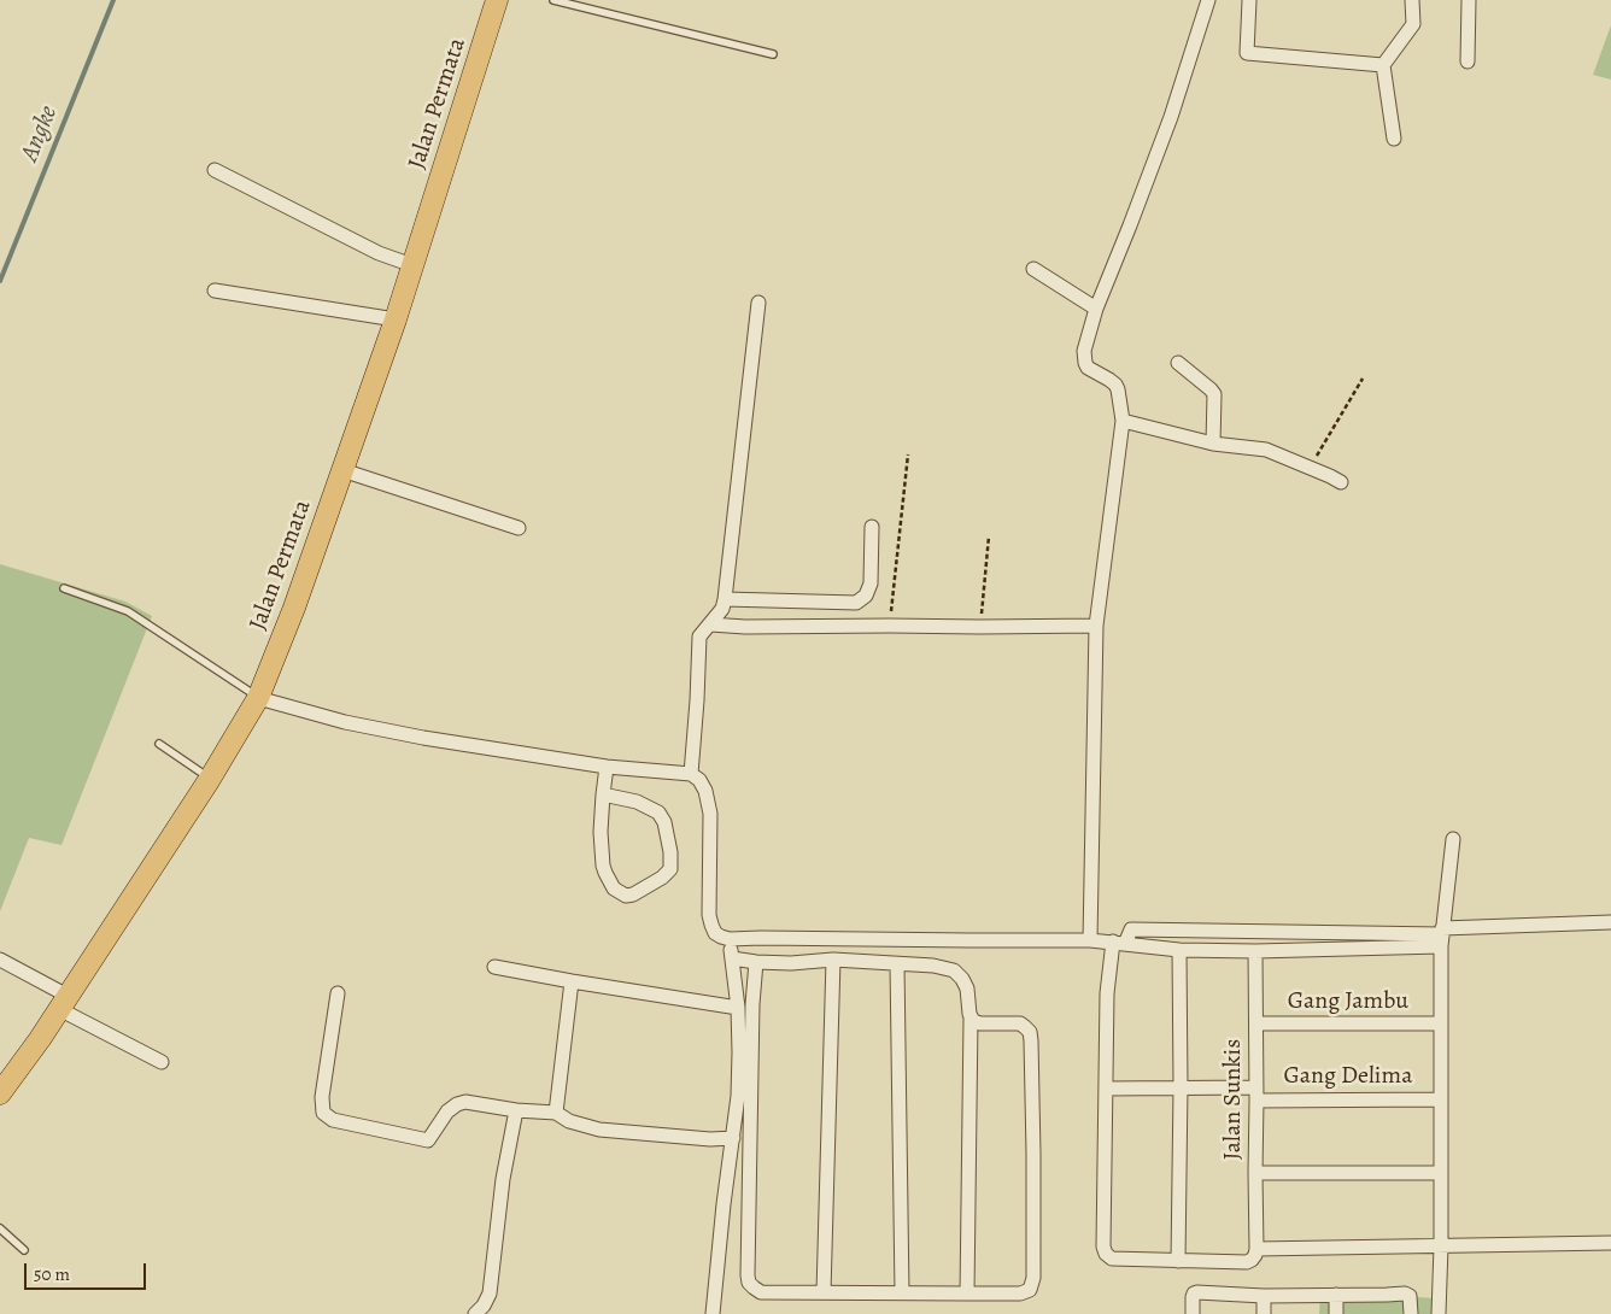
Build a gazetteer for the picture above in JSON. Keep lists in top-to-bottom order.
{
  "streets": {
    "main road": ["Jalan Permata"],
    "street": ["Gang Jambu", "Gang Delima", "Jalan Sunkis"]
  },
  "crossings": [
    ["Gang Jambu", "Jalan Sunkis"],
    ["Gang Delima", "Jalan Sunkis"]
  ],
  "water": ["Angke"],
  "scale_bar": "50 m"
}
